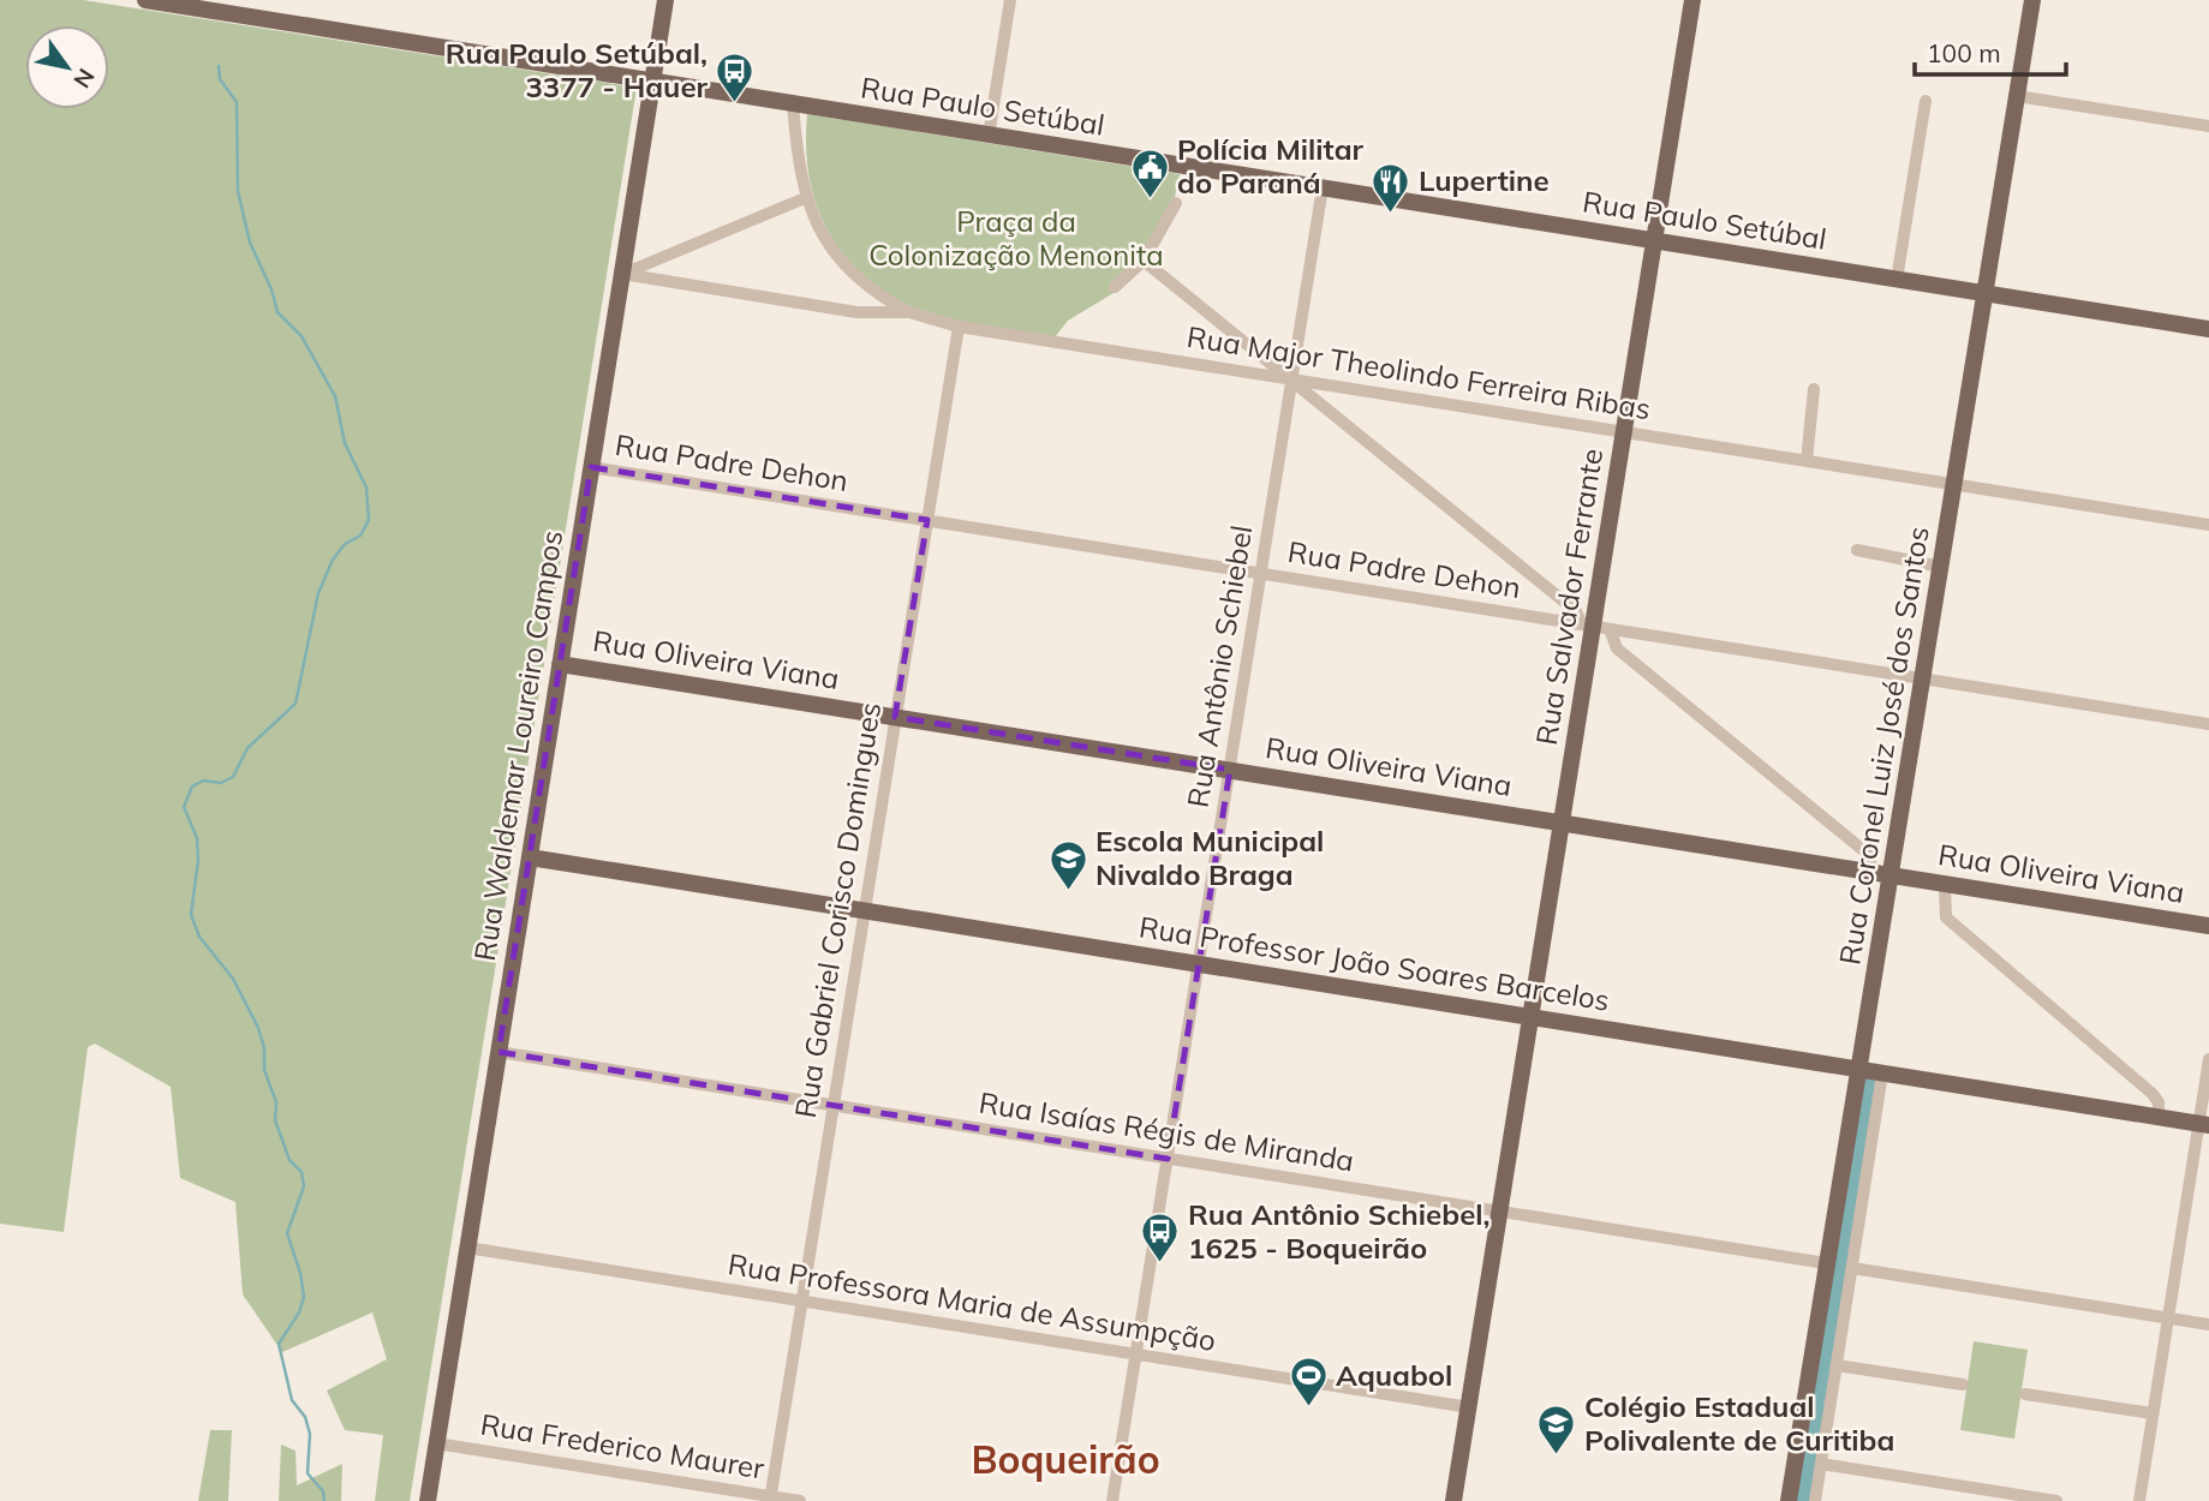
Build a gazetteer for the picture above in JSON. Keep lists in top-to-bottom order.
{
  "streets": {
    "main road": [
      "Rua Paulo Setúbal",
      "Rua Salvador Ferrante",
      "Rua Oliveira Viana",
      "Rua Waldemar Loureiro Campos",
      "Rua Coronel Luiz José dos Santos",
      "Rua Professor João Soares Barcelos"
    ],
    "street": [
      "Rua Major Theolindo Ferreira Ribas",
      "Rua Padre Dehon",
      "Rua Antônio Schiebel",
      "Rua Gabriel Corisco Domingues",
      "Rua Isaías Régis de Miranda",
      "Rua Professora Maria de Assumpção",
      "Rua Frederico Maurer"
    ]
  },
  "crossings": [
    ["Rua Paulo Setúbal", "Rua Salvador Ferrante"],
    ["Rua Paulo Setúbal", "Rua Antônio Schiebel"],
    ["Rua Paulo Setúbal", "Rua Waldemar Loureiro Campos"],
    ["Rua Paulo Setúbal", "Rua Coronel Luiz José dos Santos"],
    ["Rua Major Theolindo Ferreira Ribas", "Rua Salvador Ferrante"],
    ["Rua Major Theolindo Ferreira Ribas", "Rua Antônio Schiebel"],
    ["Rua Major Theolindo Ferreira Ribas", "Rua Waldemar Loureiro Campos"],
    ["Rua Major Theolindo Ferreira Ribas", "Rua Coronel Luiz José dos Santos"],
    ["Rua Major Theolindo Ferreira Ribas", "Rua Gabriel Corisco Domingues"],
    ["Rua Padre Dehon", "Rua Salvador Ferrante"],
    ["Rua Padre Dehon", "Rua Antônio Schiebel"],
    ["Rua Padre Dehon", "Rua Waldemar Loureiro Campos"],
    ["Rua Padre Dehon", "Rua Coronel Luiz José dos Santos"],
    ["Rua Padre Dehon", "Rua Gabriel Corisco Domingues"],
    ["Rua Salvador Ferrante", "Rua Oliveira Viana"],
    ["Rua Salvador Ferrante", "Rua Professor João Soares Barcelos"],
    ["Rua Salvador Ferrante", "Rua Isaías Régis de Miranda"],
    ["Rua Salvador Ferrante", "Rua Professora Maria de Assumpção"],
    ["Rua Oliveira Viana", "Rua Antônio Schiebel"],
    ["Rua Oliveira Viana", "Rua Waldemar Loureiro Campos"],
    ["Rua Oliveira Viana", "Rua Coronel Luiz José dos Santos"],
    ["Rua Oliveira Viana", "Rua Gabriel Corisco Domingues"],
    ["Rua Antônio Schiebel", "Rua Professor João Soares Barcelos"],
    ["Rua Antônio Schiebel", "Rua Isaías Régis de Miranda"],
    ["Rua Antônio Schiebel", "Rua Professora Maria de Assumpção"],
    ["Rua Waldemar Loureiro Campos", "Rua Professor João Soares Barcelos"],
    ["Rua Waldemar Loureiro Campos", "Rua Isaías Régis de Miranda"],
    ["Rua Waldemar Loureiro Campos", "Rua Professora Maria de Assumpção"],
    ["Rua Waldemar Loureiro Campos", "Rua Frederico Maurer"],
    ["Rua Coronel Luiz José dos Santos", "Rua Professor João Soares Barcelos"],
    ["Rua Coronel Luiz José dos Santos", "Rua Isaías Régis de Miranda"],
    ["Rua Gabriel Corisco Domingues", "Rua Professor João Soares Barcelos"],
    ["Rua Gabriel Corisco Domingues", "Rua Isaías Régis de Miranda"],
    ["Rua Gabriel Corisco Domingues", "Rua Professora Maria de Assumpção"],
    ["Rua Gabriel Corisco Domingues", "Rua Frederico Maurer"]
  ],
  "districts": ["Boqueirão"],
  "parks": ["Praça da Colonização Menonita"],
  "places": {
    "bus stop": ["Rua Paulo Setúbal, 3377 - Hauer", "Rua Antônio Schiebel, 1625 - Boqueirão"],
    "public building": ["Polícia Militar do Paraná"],
    "restaurant": ["Lupertine"],
    "school or university": ["Escola Municipal Nivaldo Braga", "Colégio Estadual Polivalente de Curitiba"],
    "sports": ["Aquabol"]
  },
  "scale_bar": "100 m",
  "north": "bottom right"
}
